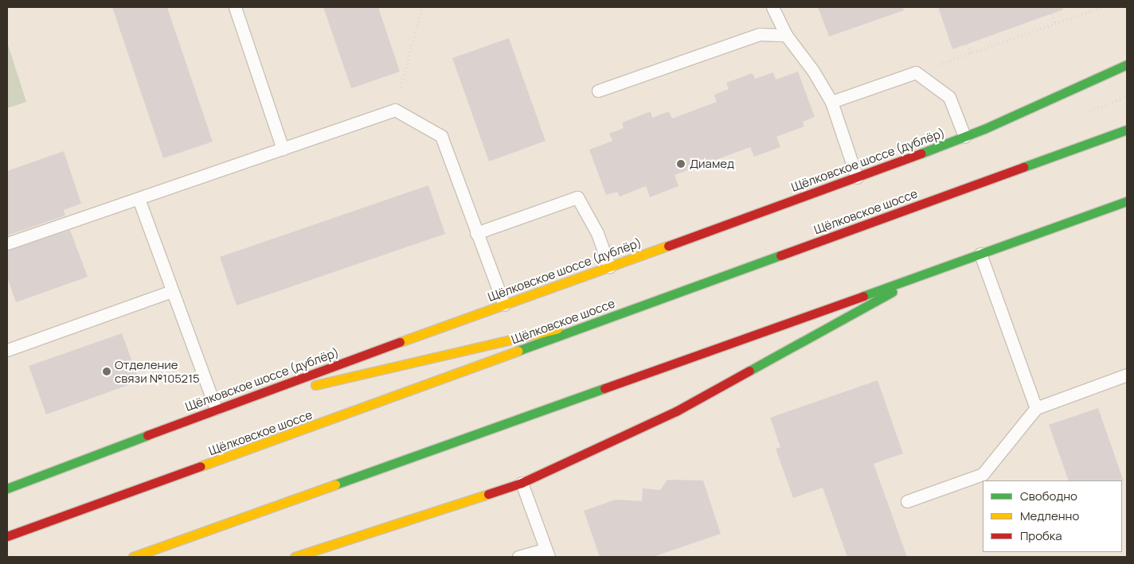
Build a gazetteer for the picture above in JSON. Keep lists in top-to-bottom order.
{
  "streets": {
    "main road": ["Щёлковское шоссе (дублёр)", "Щёлковское шоссе"]
  },
  "places": ["Диамед", "Отделение связи №105215"],
  "legend": ["Свободно", "Медленно", "Пробка"]
}
